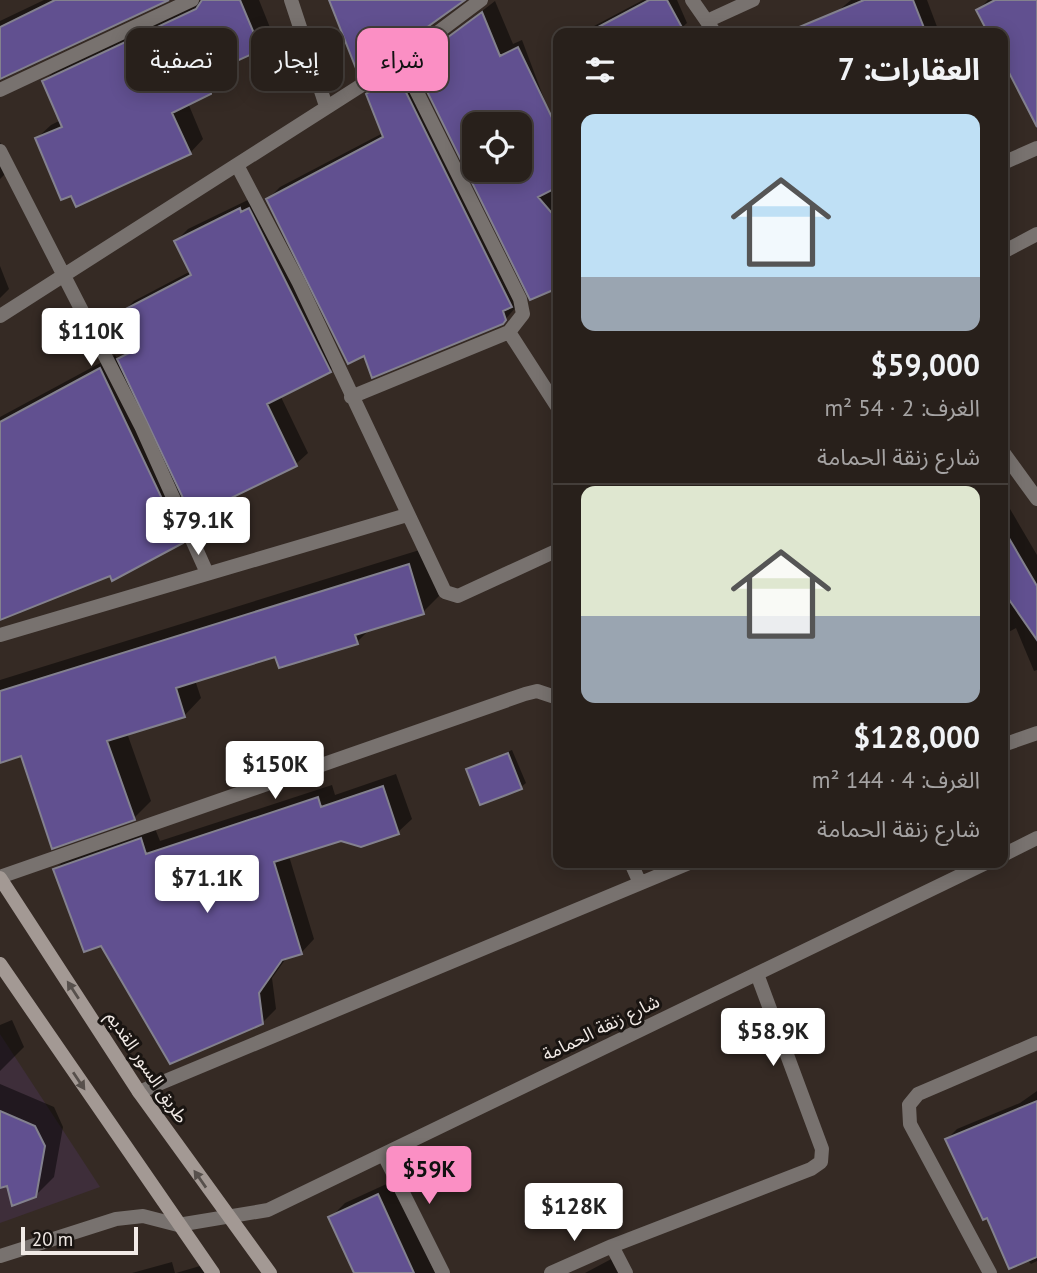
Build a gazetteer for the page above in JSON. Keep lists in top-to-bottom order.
{
  "streets": {
    "main road": ["طريق السور القديم"],
    "street": ["شارع زنقة الحمامة"]
  },
  "crossings": [
    ["شارع زنقة الحمامة", "طريق السور القديم"]
  ],
  "scale_bar": "20 m",
  "page": {
    "chip": ["شراء", "إيجار", "تصفية"],
    "heading": "العقارات: 7",
    "list": [
      {
        "name": "$59,000",
        "note": "الغرف: 2 · 54 m² · شارع زنقة الحمامة"
      },
      {
        "name": "$128,000",
        "note": "الغرف: 4 · 144 m² · شارع زنقة الحمامة"
      }
    ],
    "price": [
      "$110K",
      "$79.1K",
      "$150K",
      "$71.1K",
      "$58.9K",
      "$59K",
      "$128K"
    ],
    "scale": "20 m"
  }
}
